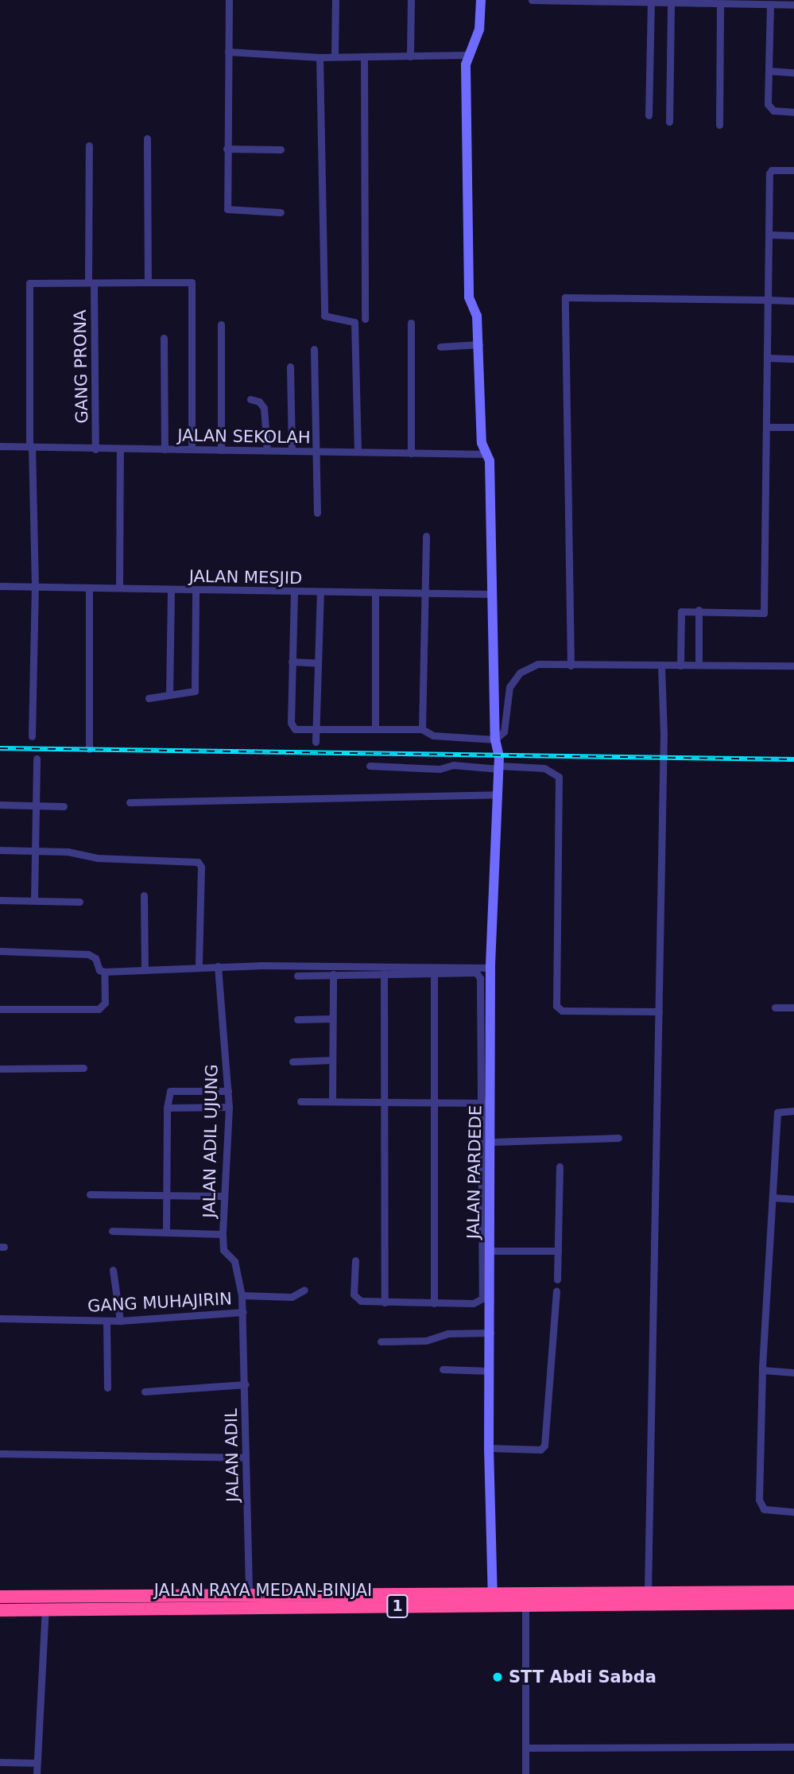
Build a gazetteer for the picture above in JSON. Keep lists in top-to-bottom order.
{
  "streets": {
    "highway": ["JALAN RAYA MEDAN-BINJAI", "1"],
    "street": [
      "GANG PRONA",
      "JALAN SEKOLAH",
      "JALAN MESJID",
      "JALAN ADIL UJUNG",
      "JALAN PARDEDE",
      "GANG MUHAJIRIN",
      "JALAN ADIL"
    ]
  },
  "crossings": [
    ["GANG PRONA", "JALAN SEKOLAH"],
    ["JALAN SEKOLAH", "JALAN PARDEDE"],
    ["JALAN MESJID", "JALAN PARDEDE"],
    ["JALAN ADIL UJUNG", "GANG MUHAJIRIN"],
    ["JALAN ADIL UJUNG", "JALAN ADIL"],
    ["JALAN PARDEDE", "JALAN RAYA MEDAN-BINJAI"],
    ["GANG MUHAJIRIN", "JALAN ADIL"],
    ["JALAN ADIL", "JALAN RAYA MEDAN-BINJAI"]
  ],
  "places": ["STT Abdi Sabda"]
}
